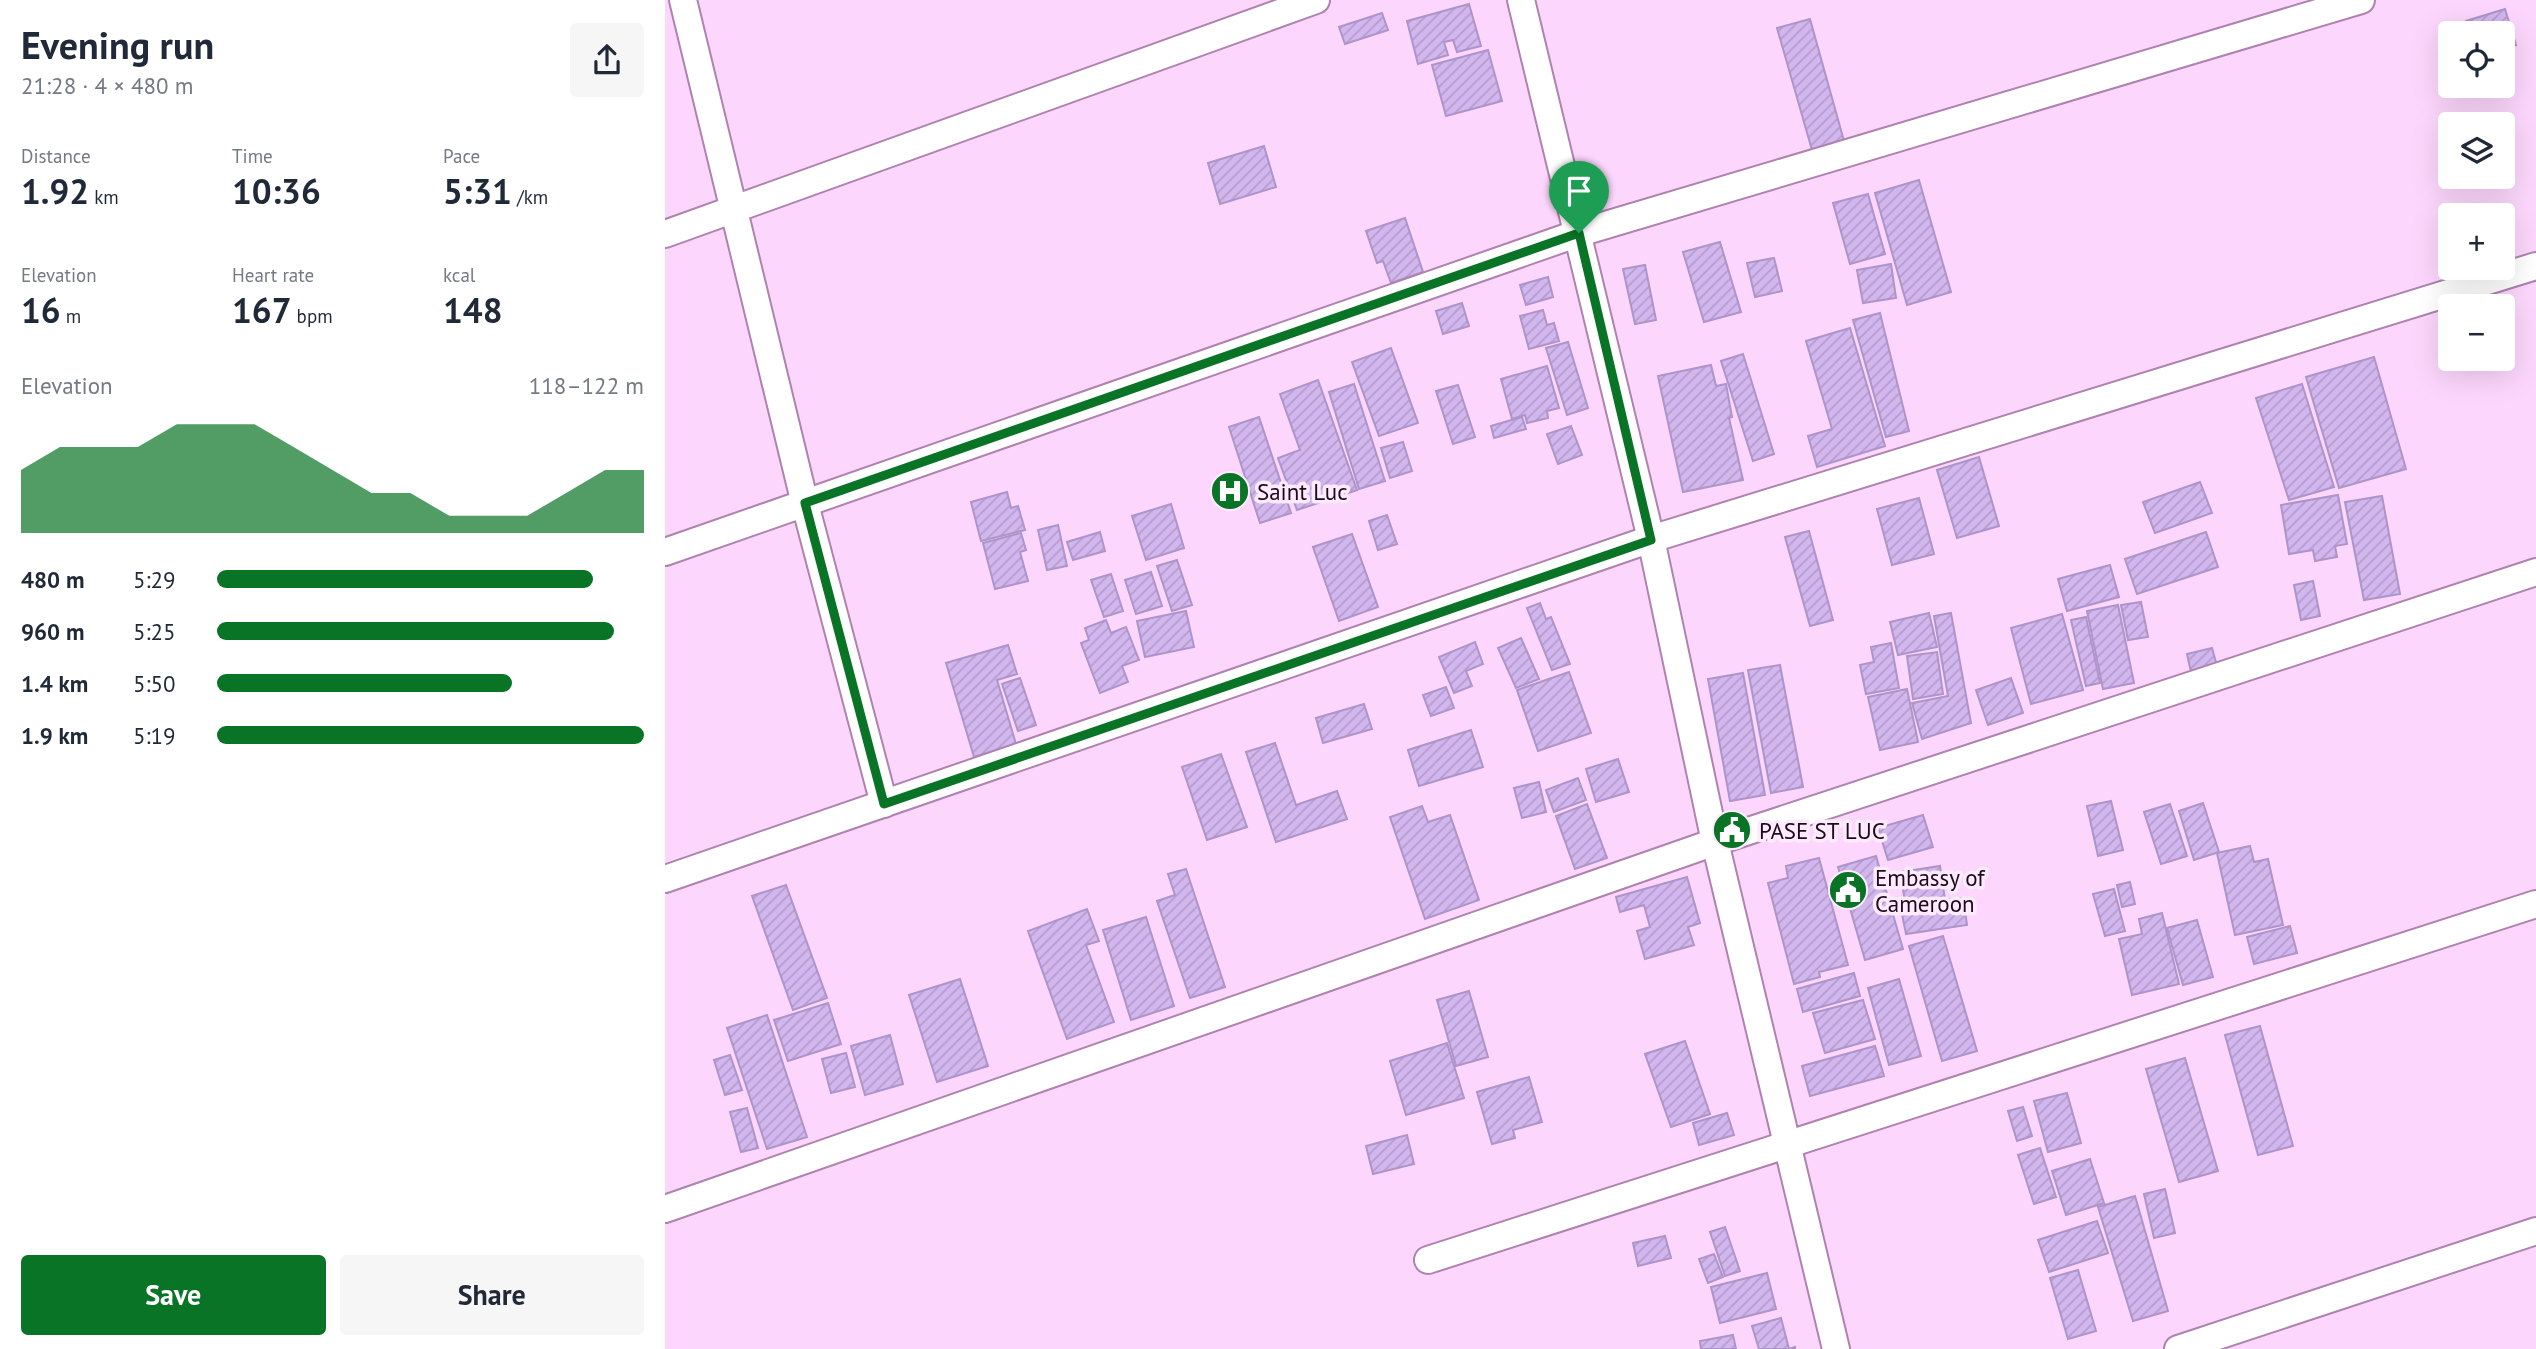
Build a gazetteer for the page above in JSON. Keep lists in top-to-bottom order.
{
  "places": {
    "hospital": ["Saint Luc"],
    "public building": ["PASE ST LUC", "Embassy of Cameroon"]
  },
  "page": {
    "heading": ["Evening run", "21:28 · 4 × 480 m"],
    "map_buttons": ["+", "−"],
    "stats": [
      ["Distance", "1.92 km"],
      ["Time", "10:36"],
      ["Pace", "5:31 /km"],
      ["Elevation", "16 m"],
      ["Heart rate", "167 bpm"],
      ["kcal", "148"]
    ],
    "chart": ["Elevation", "118–122 m"],
    "list": [
      {
        "name": "480 m",
        "note": "5:29"
      },
      {
        "name": "960 m",
        "note": "5:25"
      },
      {
        "name": "1.4 km",
        "note": "5:50"
      },
      {
        "name": "1.9 km",
        "note": "5:19"
      }
    ],
    "buttons": ["Save", "Share"]
  }
}
